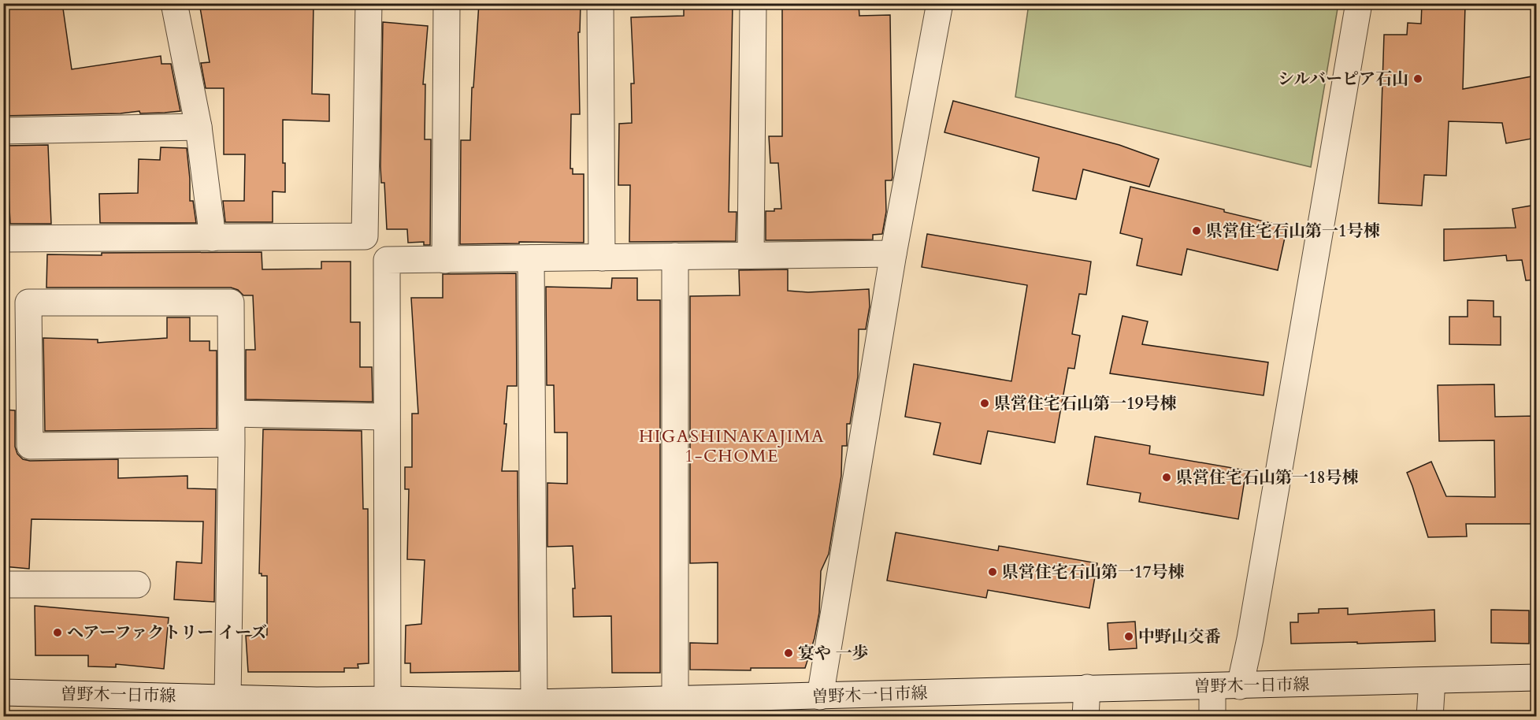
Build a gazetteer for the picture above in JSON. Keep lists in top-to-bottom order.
{
  "streets": {
    "street": ["曽野木一日市線"]
  },
  "districts": ["HIGASHINAKAJIMA 1-CHOME"],
  "places": [
    "シルバーピア石山",
    "県営住宅石山第一1号棟",
    "県営住宅石山第一19号棟",
    "県営住宅石山第一18号棟",
    "県営住宅石山第一17号棟",
    "ヘアーファクトリー イーズ",
    "中野山交番",
    "宴や 一歩"
  ]
}
